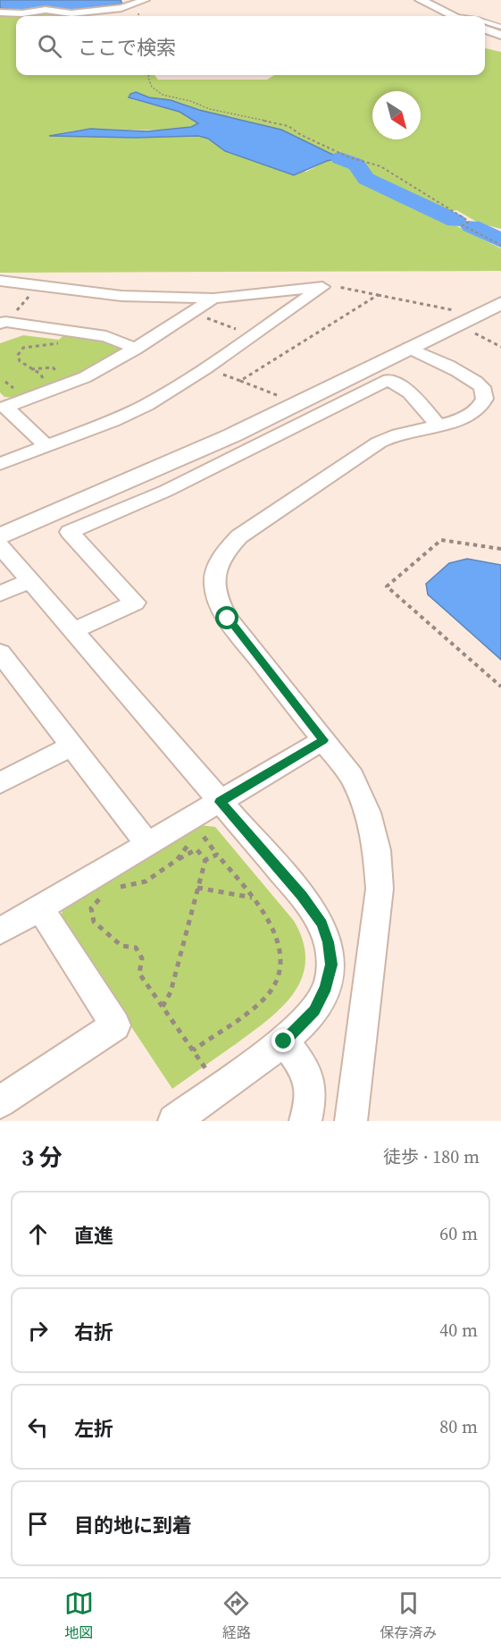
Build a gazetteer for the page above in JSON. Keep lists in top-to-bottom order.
{
  "north": "bottom right",
  "page": {
    "search": "ここで検索",
    "heading": ["3 分", "徒歩 · 180 m"],
    "list": [
      ["直進", "60 m"],
      ["右折", "40 m"],
      ["左折", "80 m"],
      "目的地に到着"
    ],
    "nav": ["地図", "経路", "保存済み"]
  }
}
